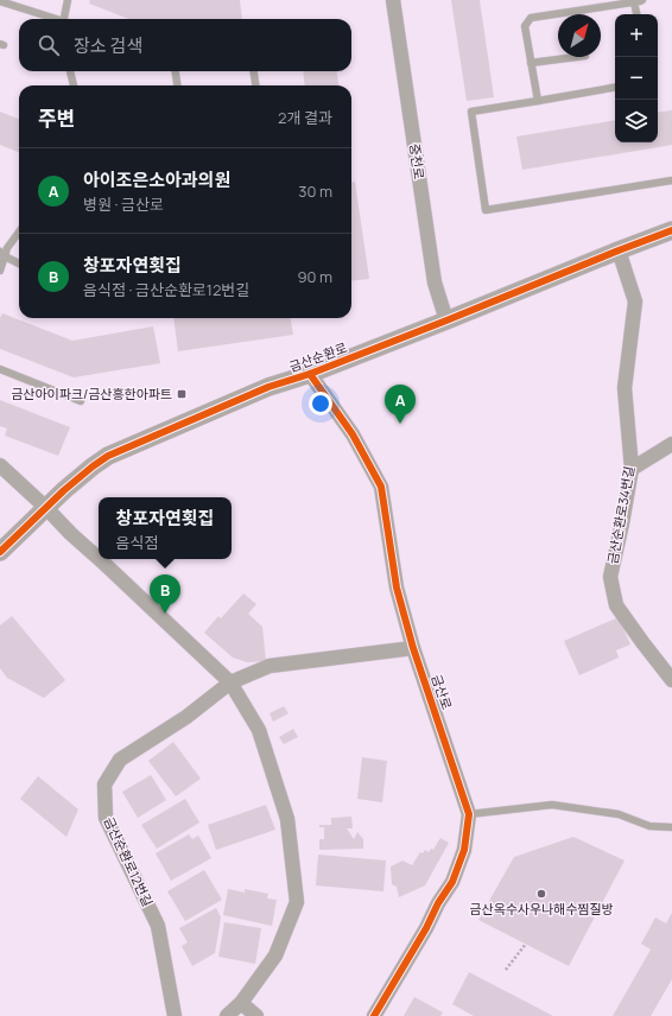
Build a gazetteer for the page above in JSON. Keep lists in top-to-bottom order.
{
  "streets": {
    "street": [
      "중천로",
      "금산순환로",
      "금산순환로34번길",
      "금산로",
      "금산순환로12번길"
    ]
  },
  "crossings": [
    ["중천로", "금산순환로"],
    ["금산순환로", "금산순환로34번길"],
    ["금산순환로", "금산로"],
    ["금산로", "금산순환로12번길"]
  ],
  "places": {
    "transit": ["금산아이파크/금산흥한아파트"],
    "other": ["금산옥수사우나해수찜질방"]
  },
  "north": "top right",
  "page": {
    "map_buttons": ["+", "−"],
    "search": "장소 검색",
    "heading": ["주변", "2개 결과"],
    "list": [
      {
        "mark": "A",
        "name": "아이조은소아과의원",
        "note": "병원 · 금산로",
        "value": "30 m"
      },
      {
        "mark": "B",
        "name": "창포자연횟집",
        "note": "음식점 · 금산순환로12번길",
        "value": "90 m"
      }
    ],
    "pins": ["A", "B"],
    "popup": ["창포자연횟집", "음식점"]
  }
}
